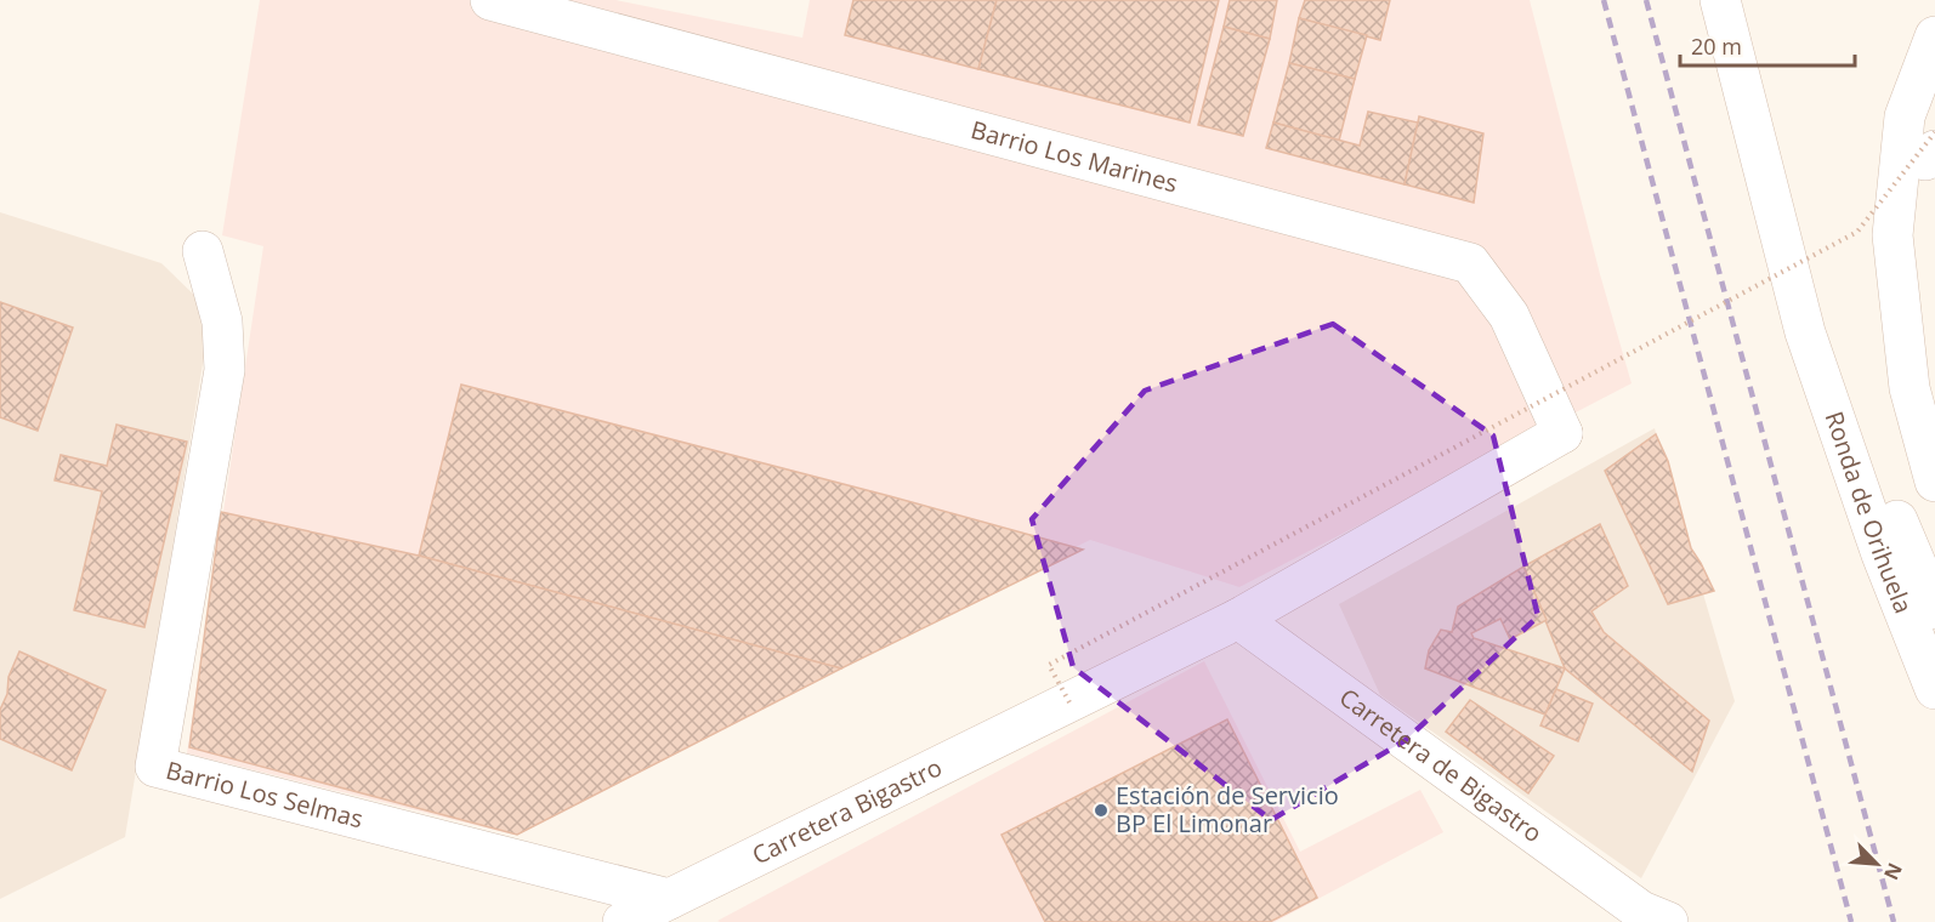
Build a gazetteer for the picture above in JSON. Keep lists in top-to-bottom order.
{
  "streets": {
    "street": [
      "Barrio Los Marines",
      "Ronda de Orihuela",
      "Carretera de Bigastro",
      "Barrio Los Selmas",
      "Carretera Bigastro"
    ]
  },
  "crossings": [
    ["Barrio Los Marines", "Carretera de Bigastro"],
    ["Barrio Los Selmas", "Carretera Bigastro"]
  ],
  "places": ["Estación de Servicio BP El Limonar"],
  "scale_bar": "20 m",
  "north": "bottom right"
}
